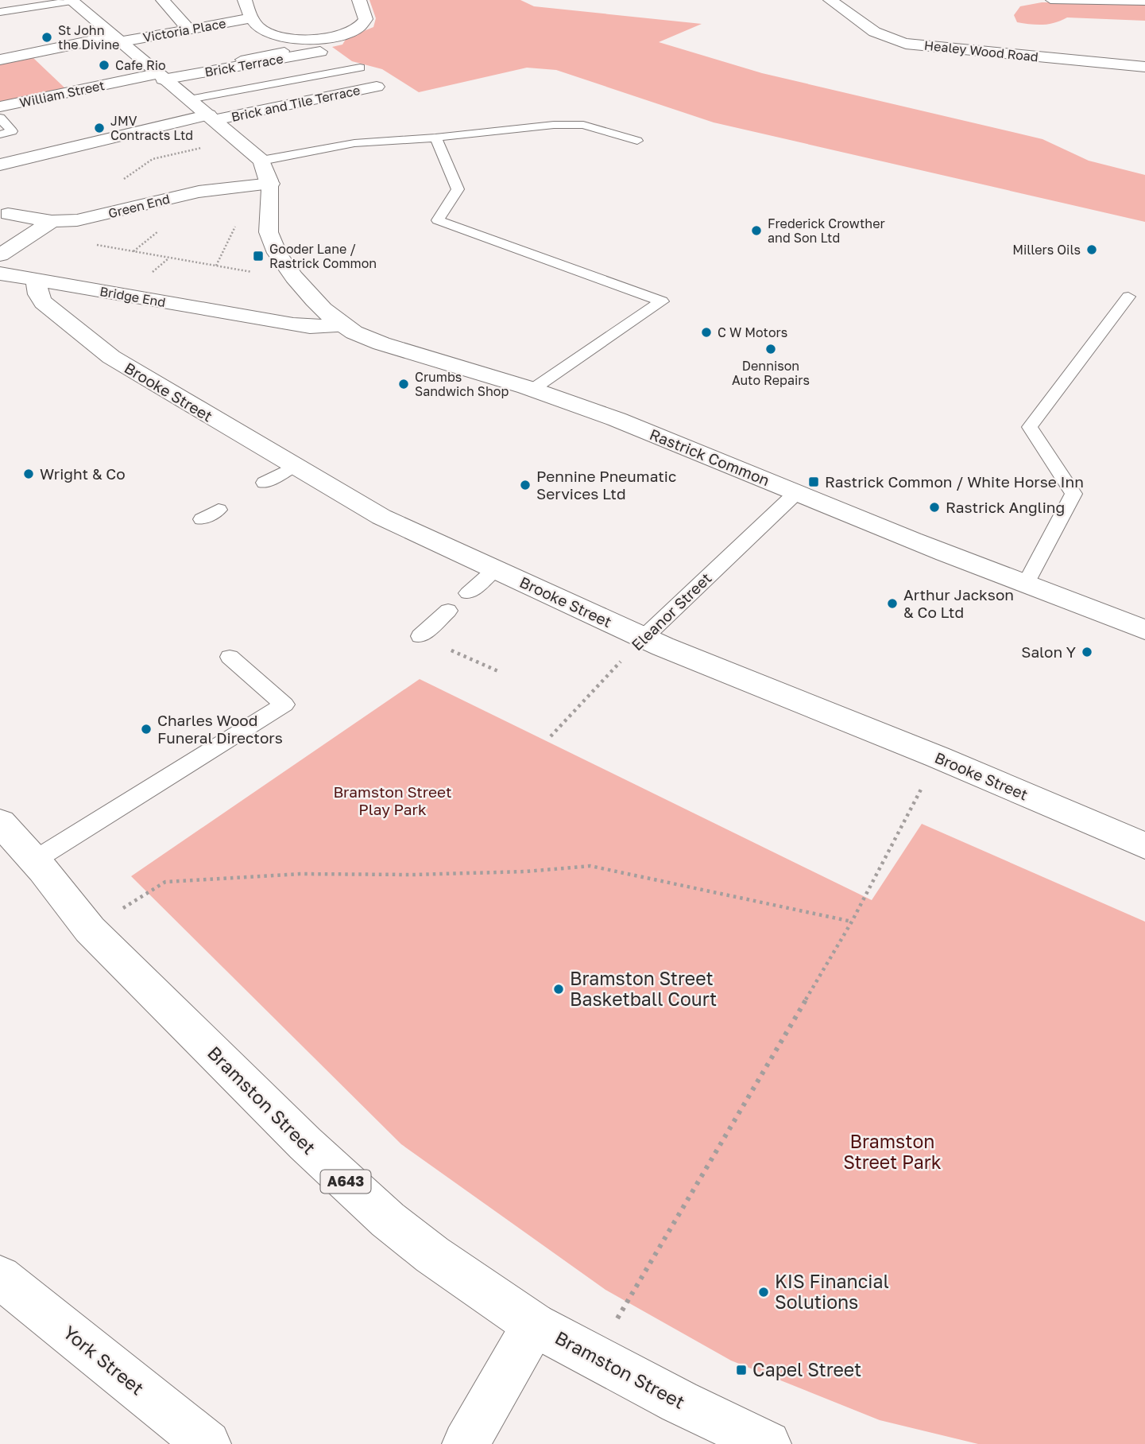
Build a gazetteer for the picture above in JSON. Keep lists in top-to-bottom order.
{
  "streets": {
    "street": [
      "Victoria Place",
      "Healey Wood Road",
      "Brick Terrace",
      "William Street",
      "Brick and Tile Terrace",
      "Green End",
      "Bridge End",
      "Brooke Street",
      "Rastrick Common",
      "Bramston Street",
      "A643",
      "York Street"
    ],
    "lane": ["Eleanor Street"]
  },
  "crossings": [
    ["Brick Terrace", "William Street"],
    ["Bridge End", "Brooke Street"],
    ["Bridge End", "Rastrick Common"],
    ["Brooke Street", "Eleanor Street"],
    ["Rastrick Common", "Eleanor Street"]
  ],
  "parks": ["Bramston Street Play Park", "Bramston Street Park"],
  "places": {
    "other": [
      "St John the Divine",
      "Cafe Rio",
      "JMV Contracts Ltd",
      "Frederick Crowther and Son Ltd",
      "Millers Oils",
      "C W Motors",
      "Dennison Auto Repairs",
      "Crumbs Sandwich Shop",
      "Wright & Co",
      "Pennine Pneumatic Services Ltd",
      "Rastrick Angling",
      "Arthur Jackson & Co Ltd",
      "Salon Y",
      "Charles Wood Funeral Directors",
      "Bramston Street Basketball Court",
      "KIS Financial Solutions"
    ],
    "transit": ["Gooder Lane / Rastrick Common", "Rastrick Common / White Horse Inn", "Capel Street"]
  }
}
